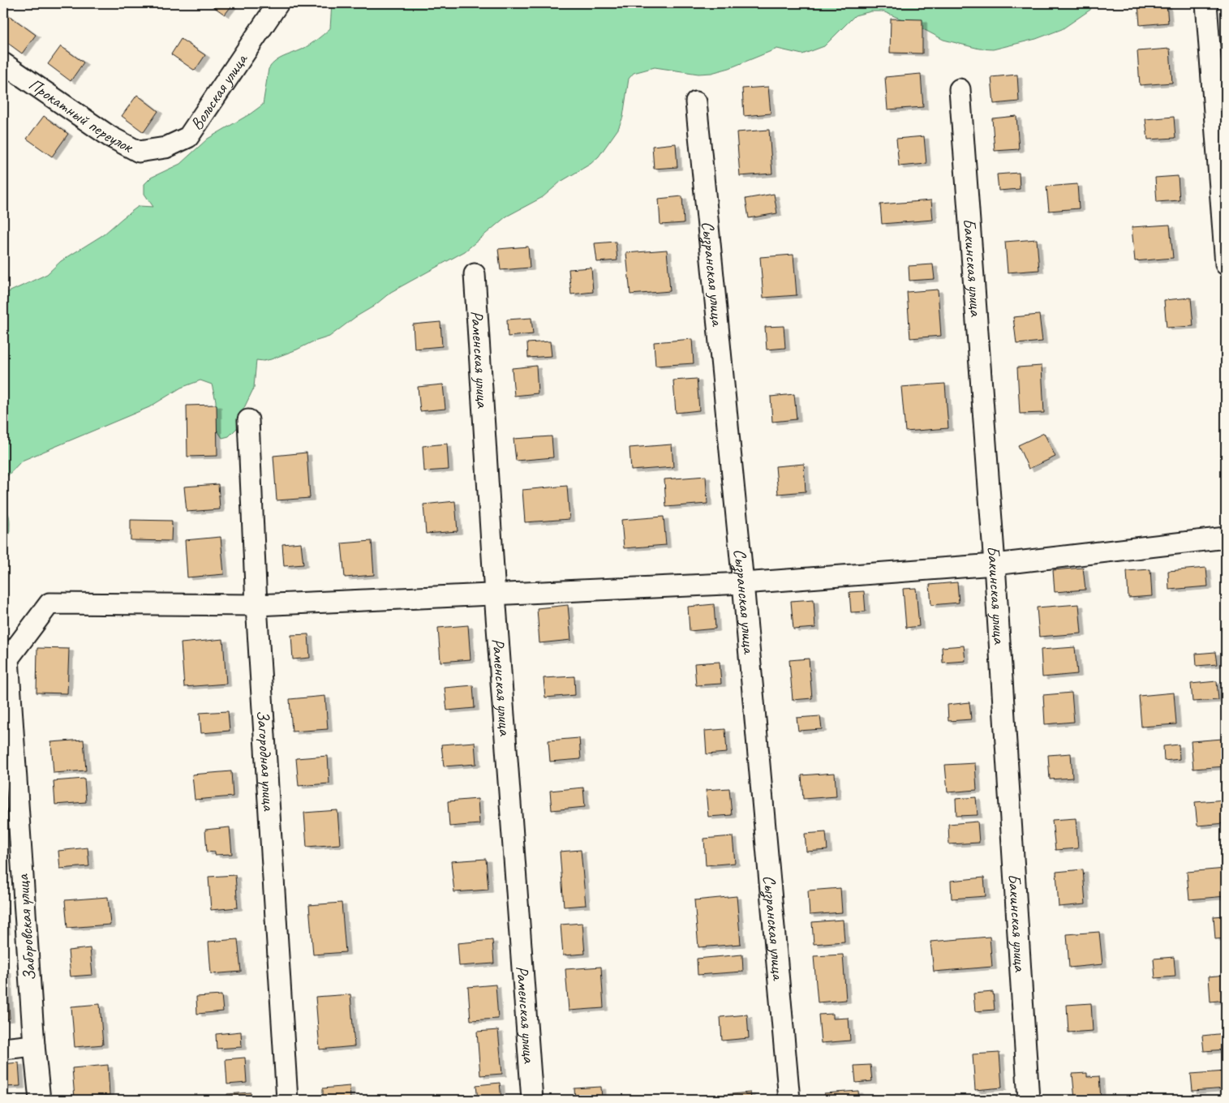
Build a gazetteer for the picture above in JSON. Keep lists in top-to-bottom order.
{
  "streets": {
    "street": [
      "Вольская улица",
      "Прокатный переулок",
      "Бакинская улица",
      "Сызранская улица",
      "Раменская улица",
      "Загородная улица",
      "Заборовская улица"
    ]
  },
  "crossings": [
    ["Вольская улица", "Прокатный переулок"],
    ["Загородная улица", "Заборовская улица"]
  ]
}
